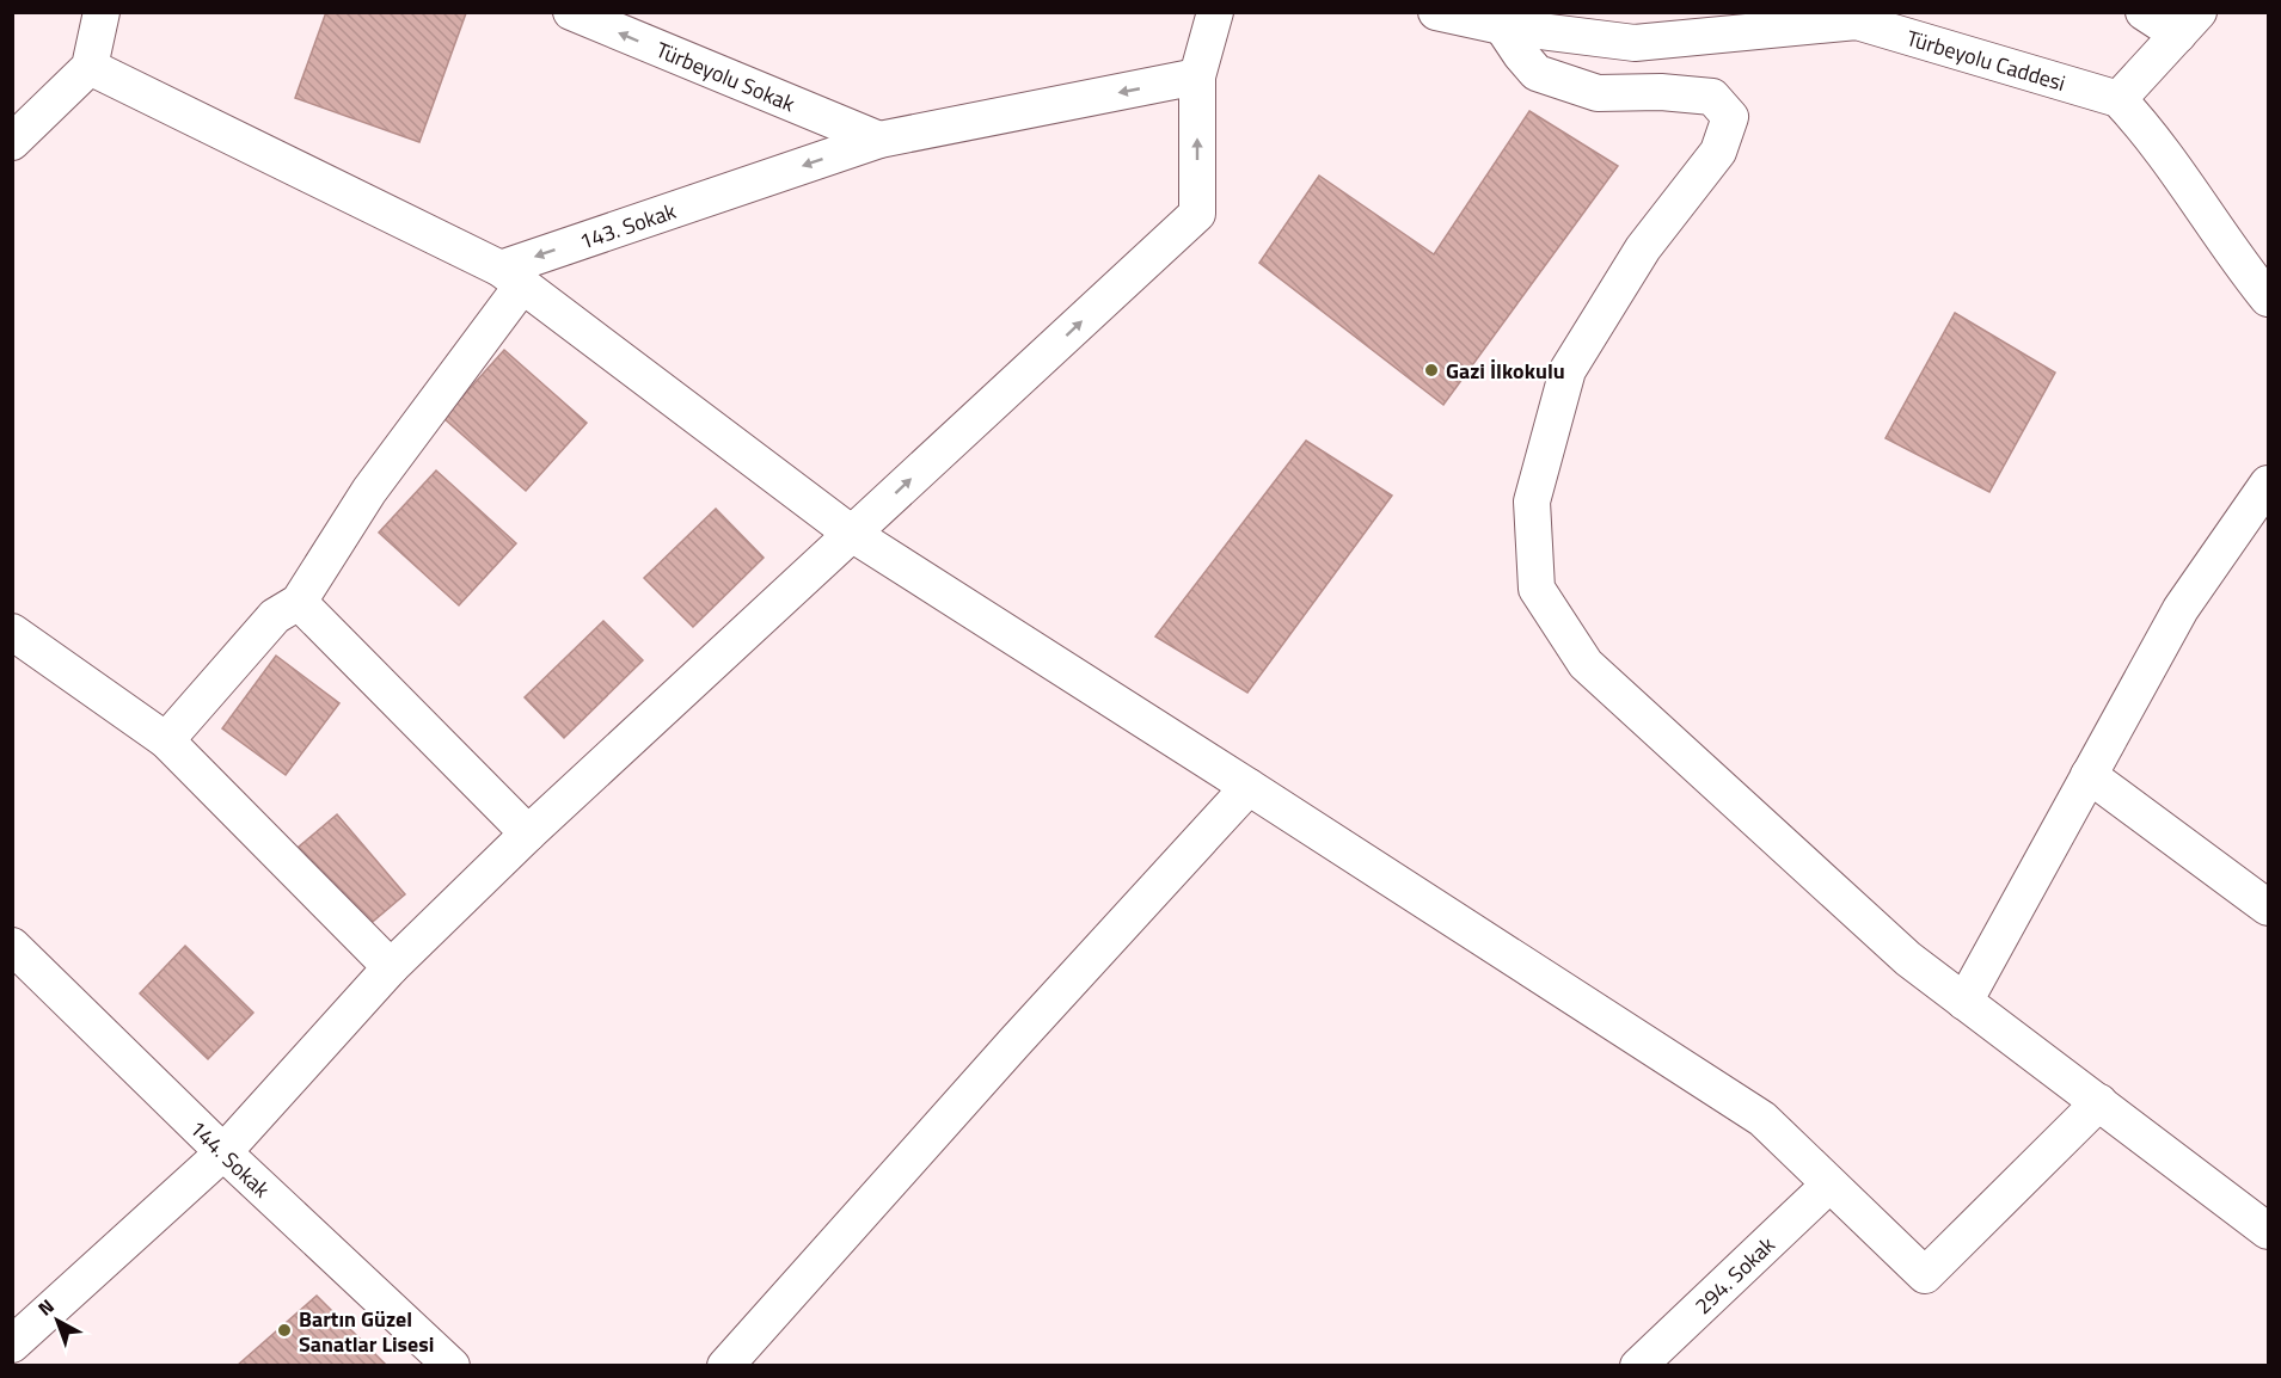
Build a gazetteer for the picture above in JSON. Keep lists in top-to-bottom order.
{
  "streets": {
    "street": [
      "Türbeyolu Caddesi",
      "Türbeyolu Sokak",
      "143. Sokak",
      "144. Sokak",
      "294. Sokak"
    ]
  },
  "crossings": [
    ["Türbeyolu Sokak", "143. Sokak"]
  ],
  "one_way": ["143. Sokak"],
  "places": ["Gazi İlkokulu", "Bartın Güzel Sanatlar Lisesi"],
  "north": "top left"
}
